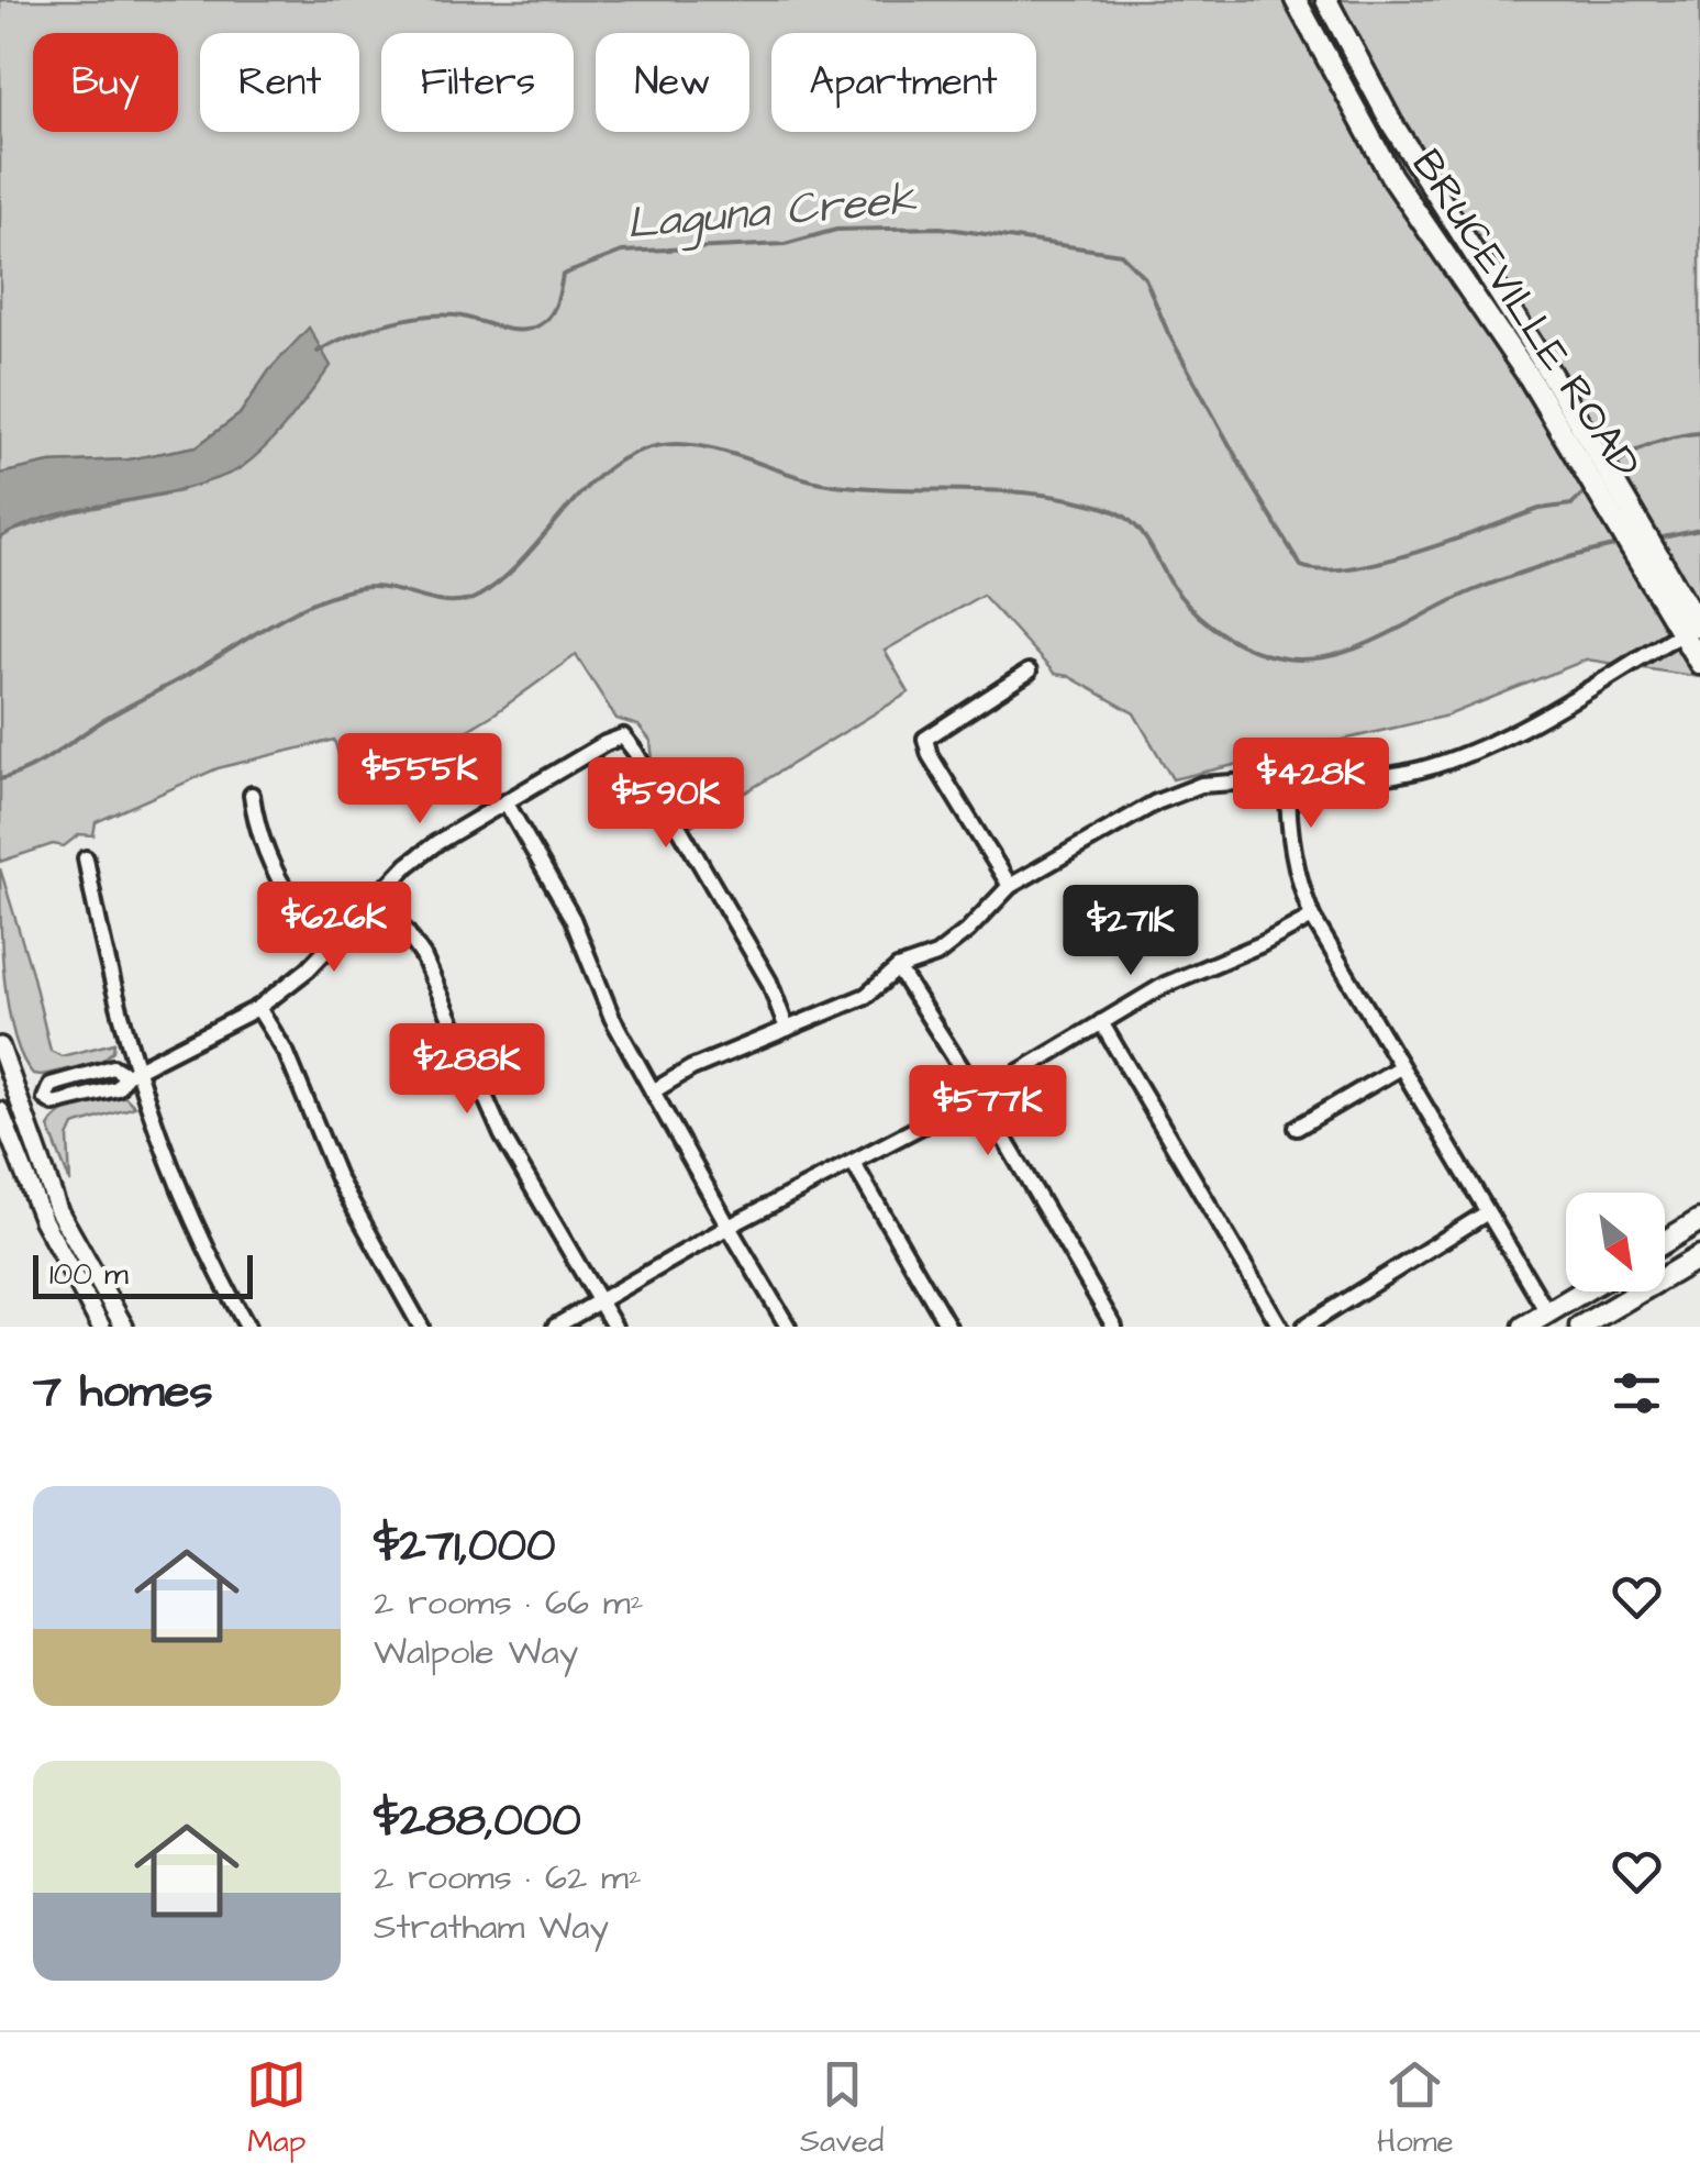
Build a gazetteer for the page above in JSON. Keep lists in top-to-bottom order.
{
  "streets": {
    "main road": ["BRUCEVILLE ROAD"]
  },
  "water": ["Laguna Creek"],
  "scale_bar": "100 m",
  "north": "bottom right",
  "page": {
    "chip": [
      "Buy",
      "Rent",
      "Filters",
      "New",
      "Apartment"
    ],
    "price": [
      "$555K",
      "$428K",
      "$590K",
      "$626K",
      "$271K",
      "$288K",
      "$577K"
    ],
    "scale": "100 m",
    "heading": "7 homes",
    "list": [
      {
        "name": "$271,000",
        "note": "2 rooms · 66 m² · Walpole Way"
      },
      {
        "name": "$288,000",
        "note": "2 rooms · 62 m² · Stratham Way"
      }
    ],
    "tabs": ["Map", "Saved", "Home"]
  }
}
